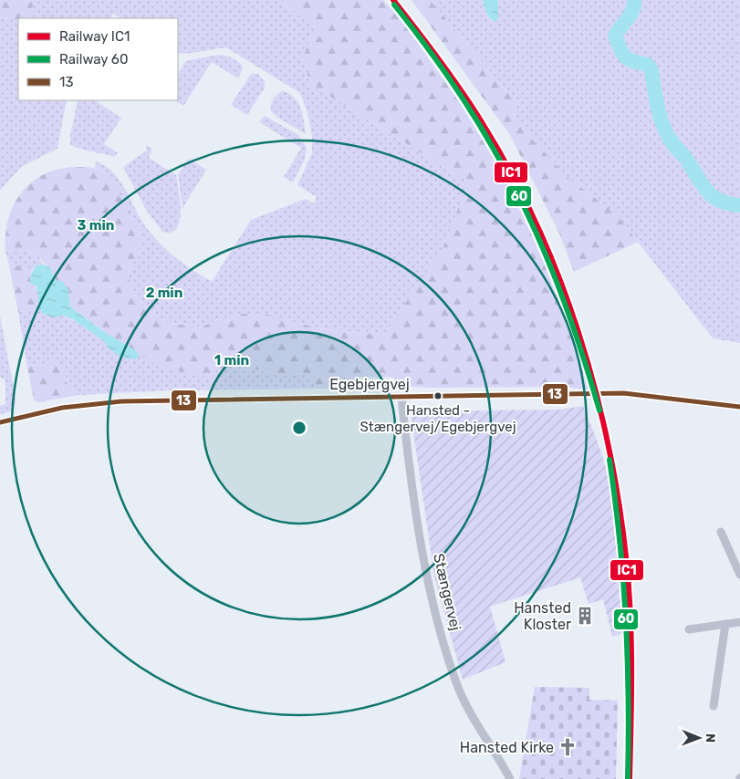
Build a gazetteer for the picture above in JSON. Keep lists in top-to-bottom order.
{
  "streets": {
    "street": ["Egebjergvej", "Stængervej"]
  },
  "crossings": [
    ["Egebjergvej", "Stængervej"]
  ],
  "places": {
    "other": ["Hansted - Stængervej/Egebjergvej"],
    "building": ["Hansted Kloster"],
    "church": ["Hansted Kirke"]
  },
  "lines": ["rail line IC1", "rail line 60", "transit line 13"],
  "legend": ["Railway IC1", "Railway 60", "13"],
  "north": "right",
  "rings": ["3 min", "2 min", "1 min"]
}
